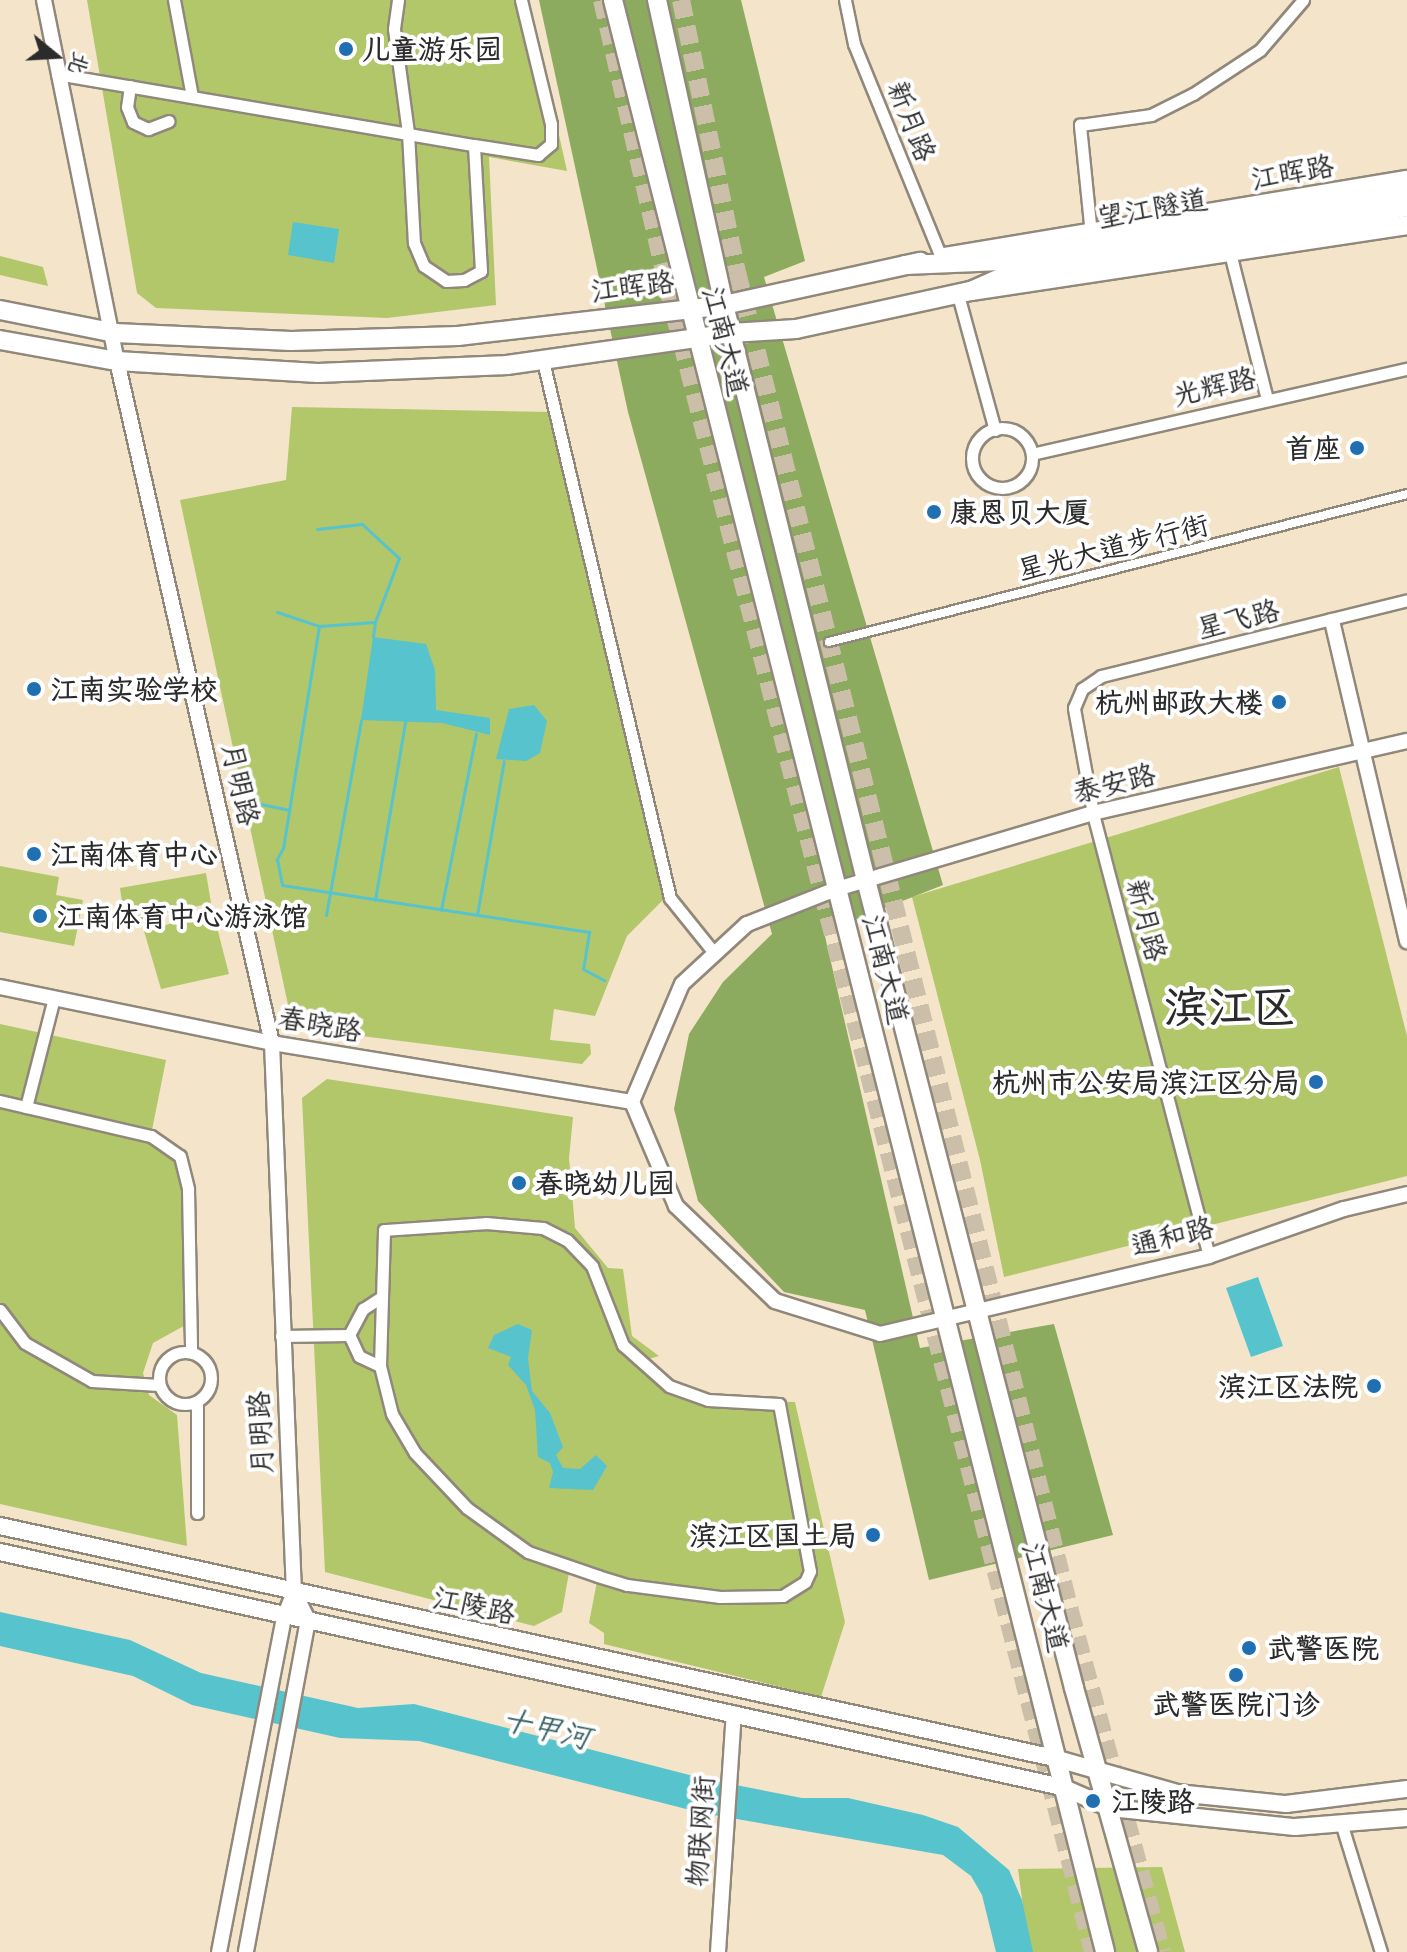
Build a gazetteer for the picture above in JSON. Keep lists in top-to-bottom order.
{
  "streets": {
    "main road": [
      "江晖路",
      "望江隧道",
      "江南大道",
      "江陵路"
    ],
    "street": [
      "新月路",
      "光辉路",
      "星光大道步行街",
      "星飞路",
      "泰安路",
      "月明路",
      "春晓路",
      "通和路",
      "物联网街"
    ]
  },
  "crossings": [
    ["新月路", "江晖路"],
    ["新月路", "星飞路"],
    ["新月路", "泰安路"],
    ["新月路", "通和路"],
    ["江晖路", "望江隧道"],
    ["江晖路", "江南大道"],
    ["江晖路", "月明路"],
    ["江南大道", "泰安路"],
    ["江南大道", "通和路"],
    ["江南大道", "江陵路"],
    ["月明路", "春晓路"],
    ["月明路", "江陵路"],
    ["江陵路", "物联网街"]
  ],
  "districts": ["滨江区"],
  "water": ["十甲河"],
  "places": [
    "儿童游乐园",
    "首座",
    "康恩贝大厦",
    "江南实验学校",
    "杭州邮政大楼",
    "江南体育中心",
    "江南体育中心游泳馆",
    "杭州市公安局滨江区分局",
    "春晓幼儿园",
    "滨江区法院",
    "滨江区国土局",
    "武警医院",
    "武警医院门诊",
    "江陵路"
  ],
  "north": "right"
}
